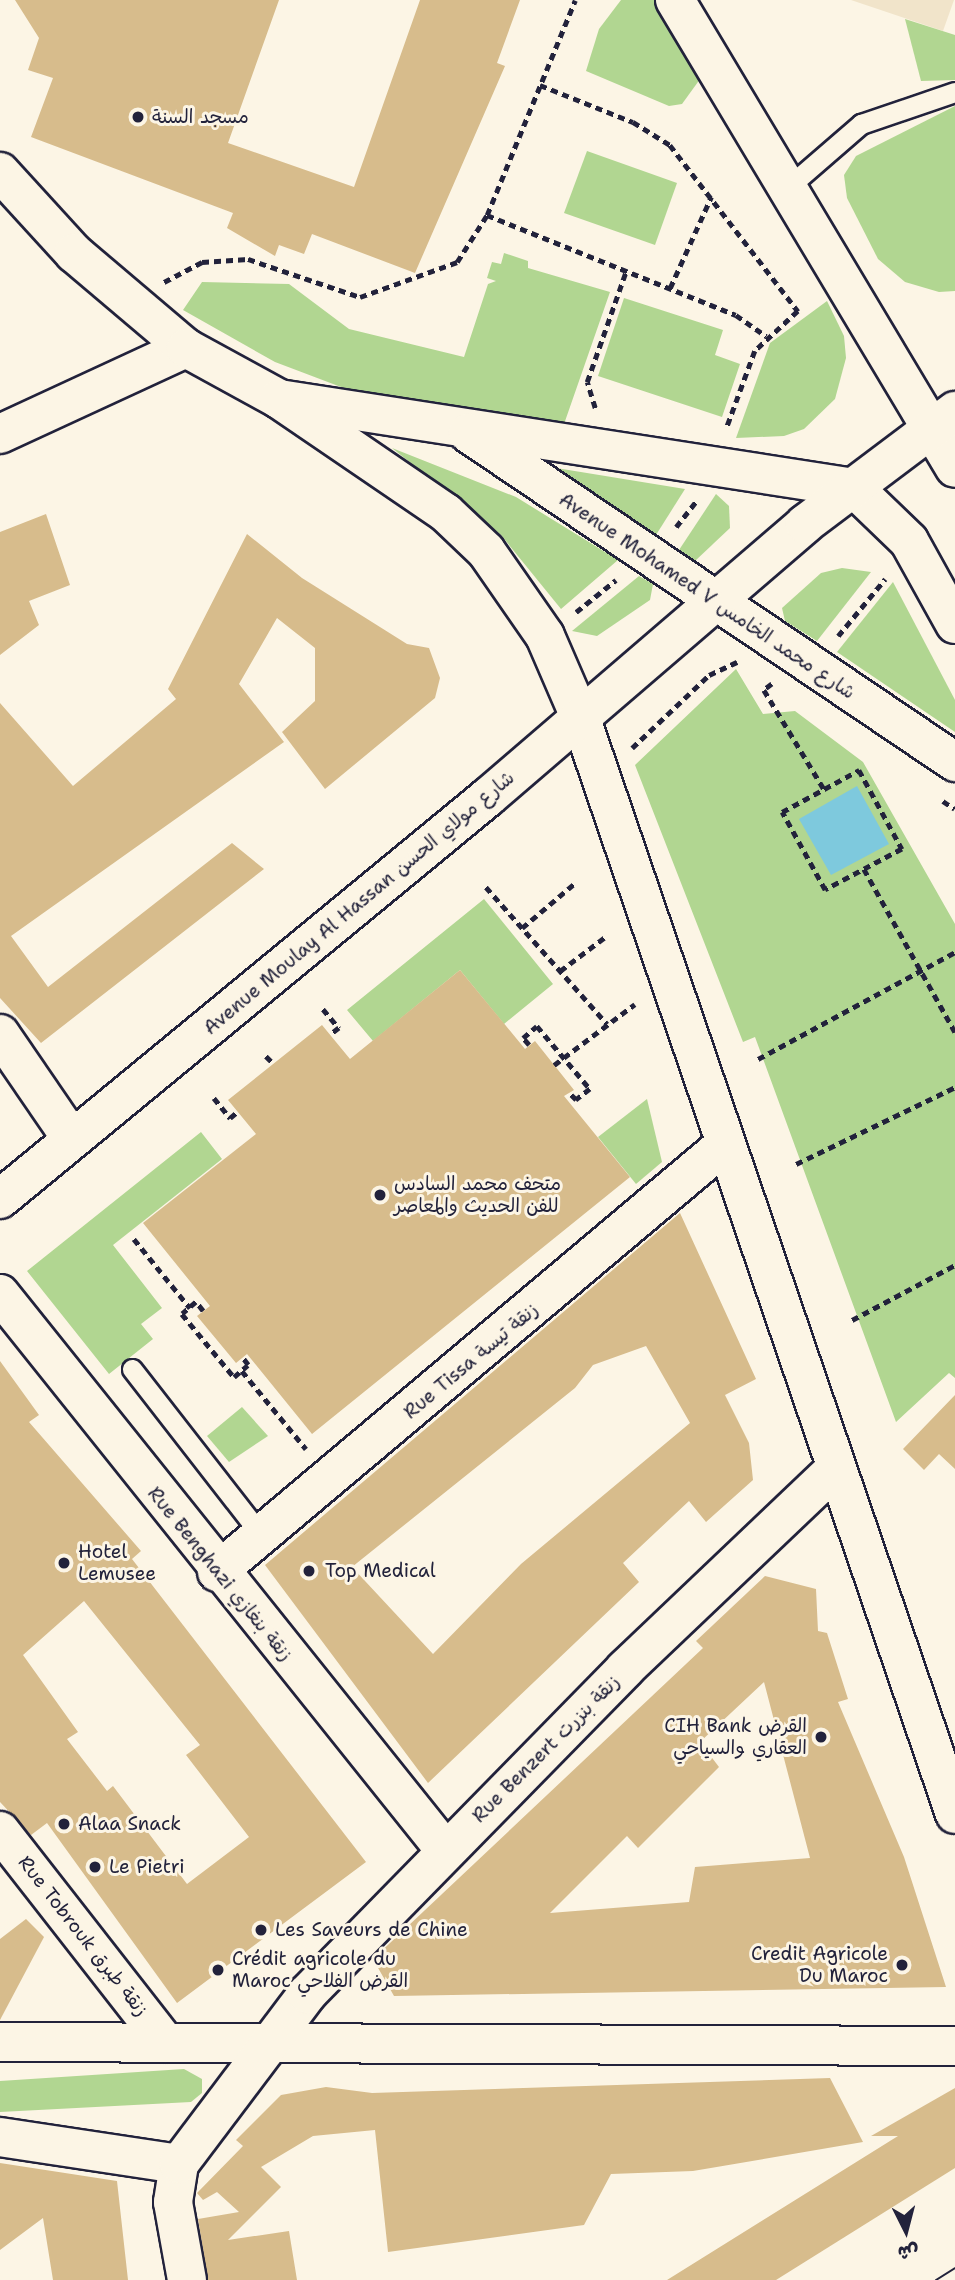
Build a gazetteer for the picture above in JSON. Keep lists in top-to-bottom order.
{
  "streets": {
    "main road": [
      "Avenue Mohamed V شارع محمد الخامس",
      "Avenue Moulay Al Hassan شارع مولاي الحسن",
      "Rue Tissa زنقة تيسة",
      "Rue Benghazi زنقة بنغازي",
      "Rue Benzert زنقة بنزرت",
      "Rue Tobrouk زنقة طبرق"
    ]
  },
  "crossings": [
    ["Avenue Mohamed V شارع محمد الخامس", "Avenue Moulay Al Hassan شارع مولاي الحسن"],
    ["Rue Tissa زنقة تيسة", "Rue Benghazi زنقة بنغازي"],
    ["Rue Benghazi زنقة بنغازي", "Rue Benzert زنقة بنزرت"]
  ],
  "places": [
    "مسجد السنة",
    "متحف محمد السادس للفن الحديث والمعاصر",
    "Hotel Lemusee",
    "Top Medical",
    "CIH Bank القرض العقاري والسياحي",
    "Alaa Snack",
    "Le Pietri",
    "Les Saveurs de Chine",
    "Credit Agricole Du Maroc",
    "Crédit agricole du Maroc القرض الفلاحي"
  ],
  "north": "bottom"
}
